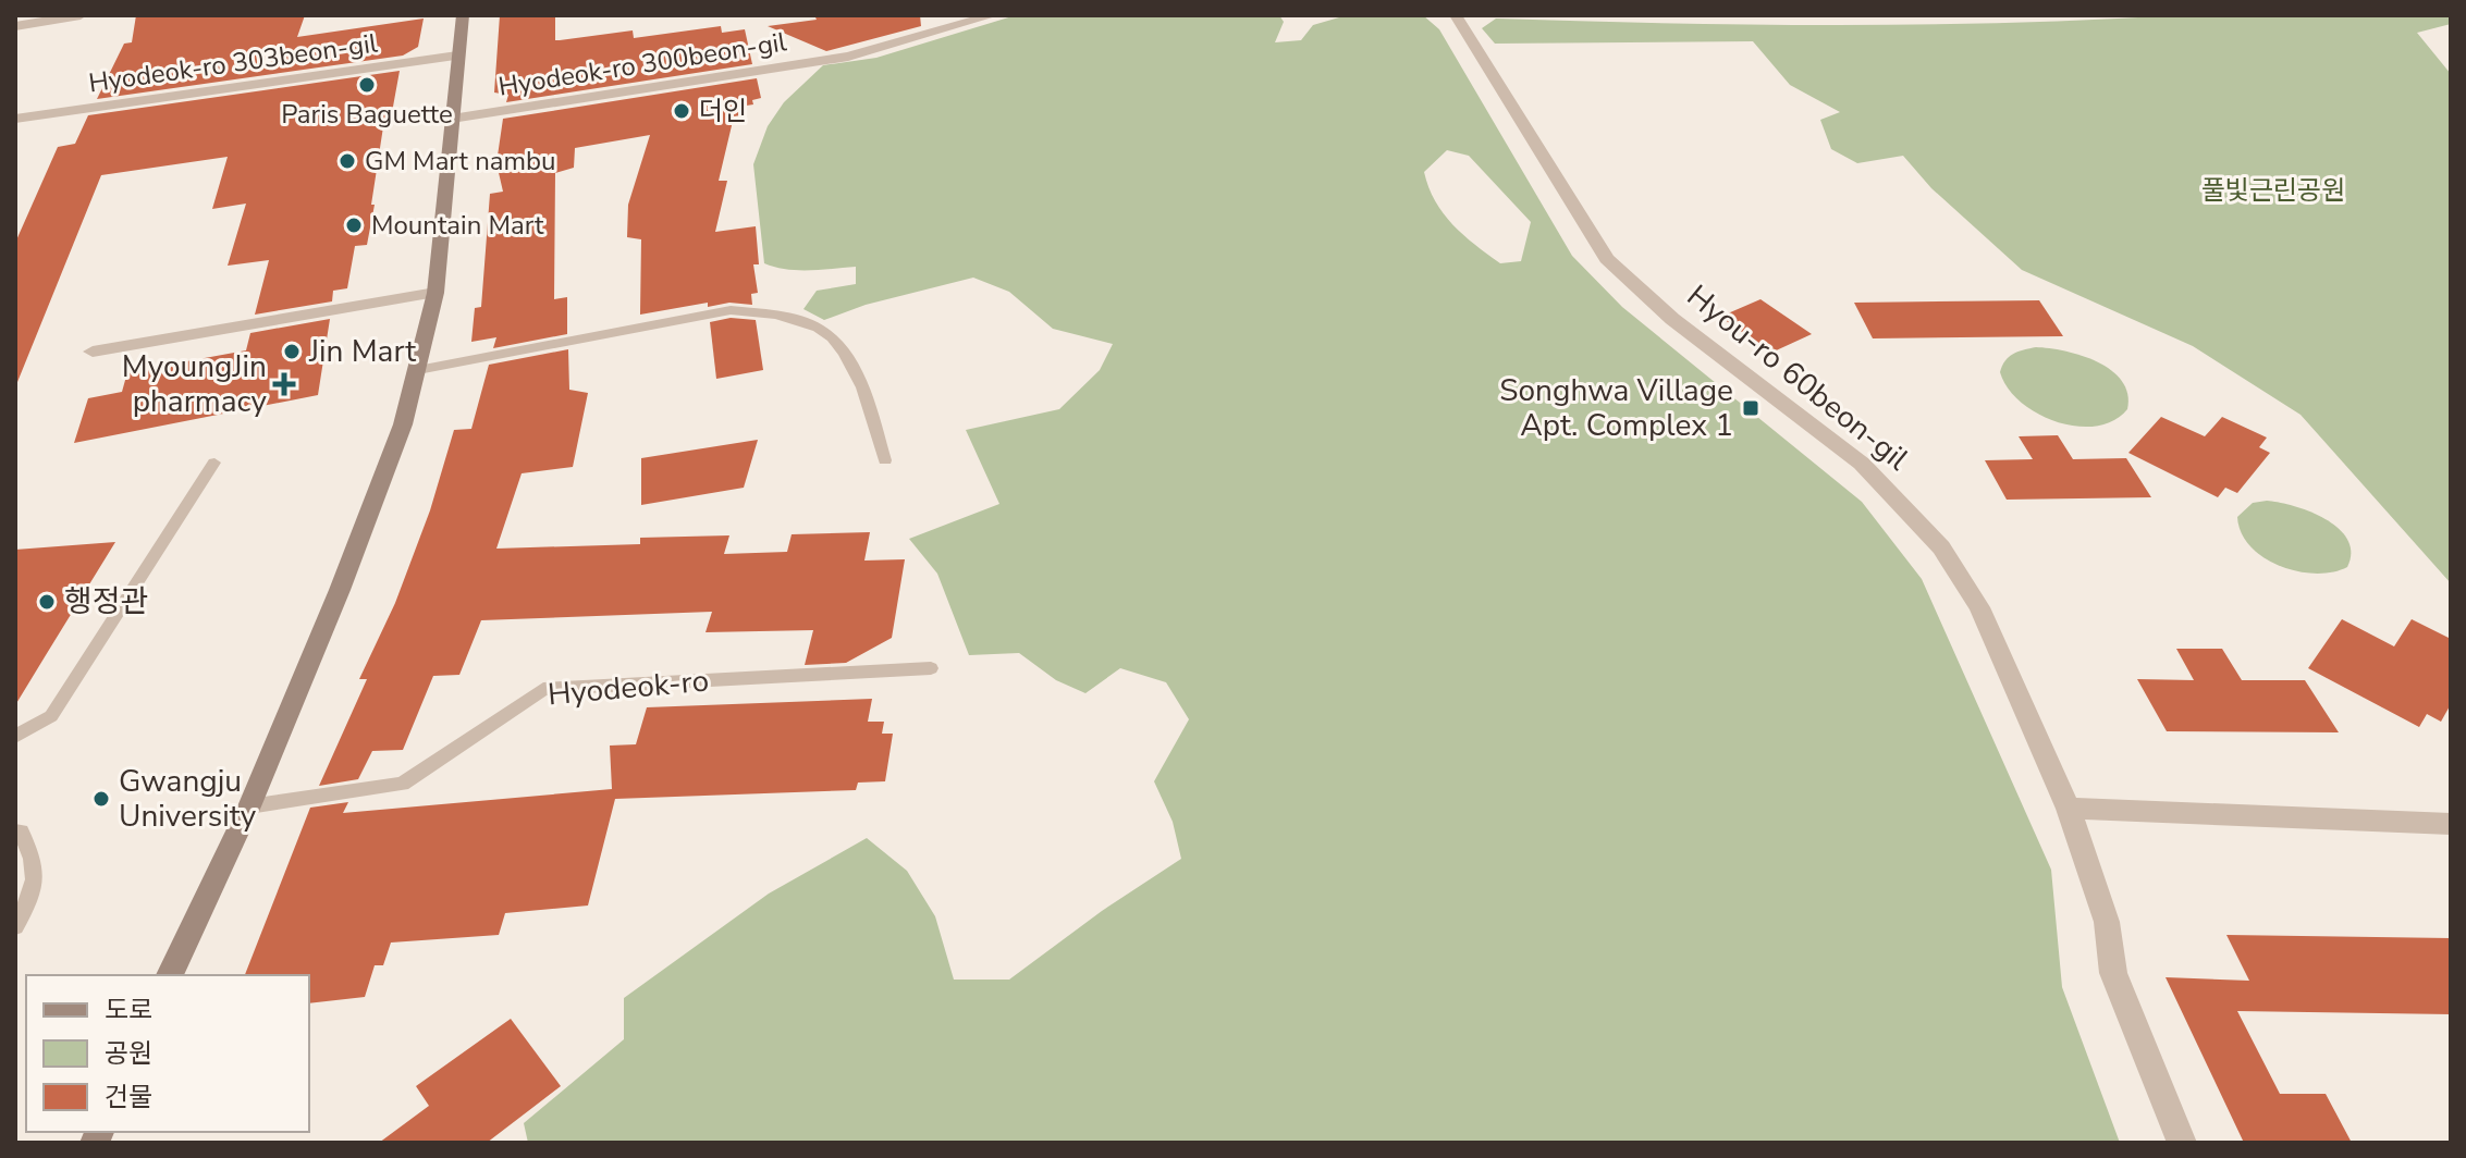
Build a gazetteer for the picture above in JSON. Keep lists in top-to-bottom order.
{
  "streets": {
    "street": ["Hyodeok-ro 303beon-gil", "Hyodeok-ro 300beon-gil", "Hyou-ro 60beon-gil"],
    "lane": ["Hyodeok-ro"]
  },
  "parks": ["풀빛근린공원"],
  "places": {
    "other": [
      "Paris Baguette",
      "더인",
      "GM Mart nambu",
      "Mountain Mart",
      "Jin Mart",
      "행정관",
      "Gwangju University"
    ],
    "health": ["MyoungJin pharmacy"],
    "transit": ["Songhwa Village Apt. Complex 1"]
  },
  "legend": ["도로", "공원", "건물"]
}
